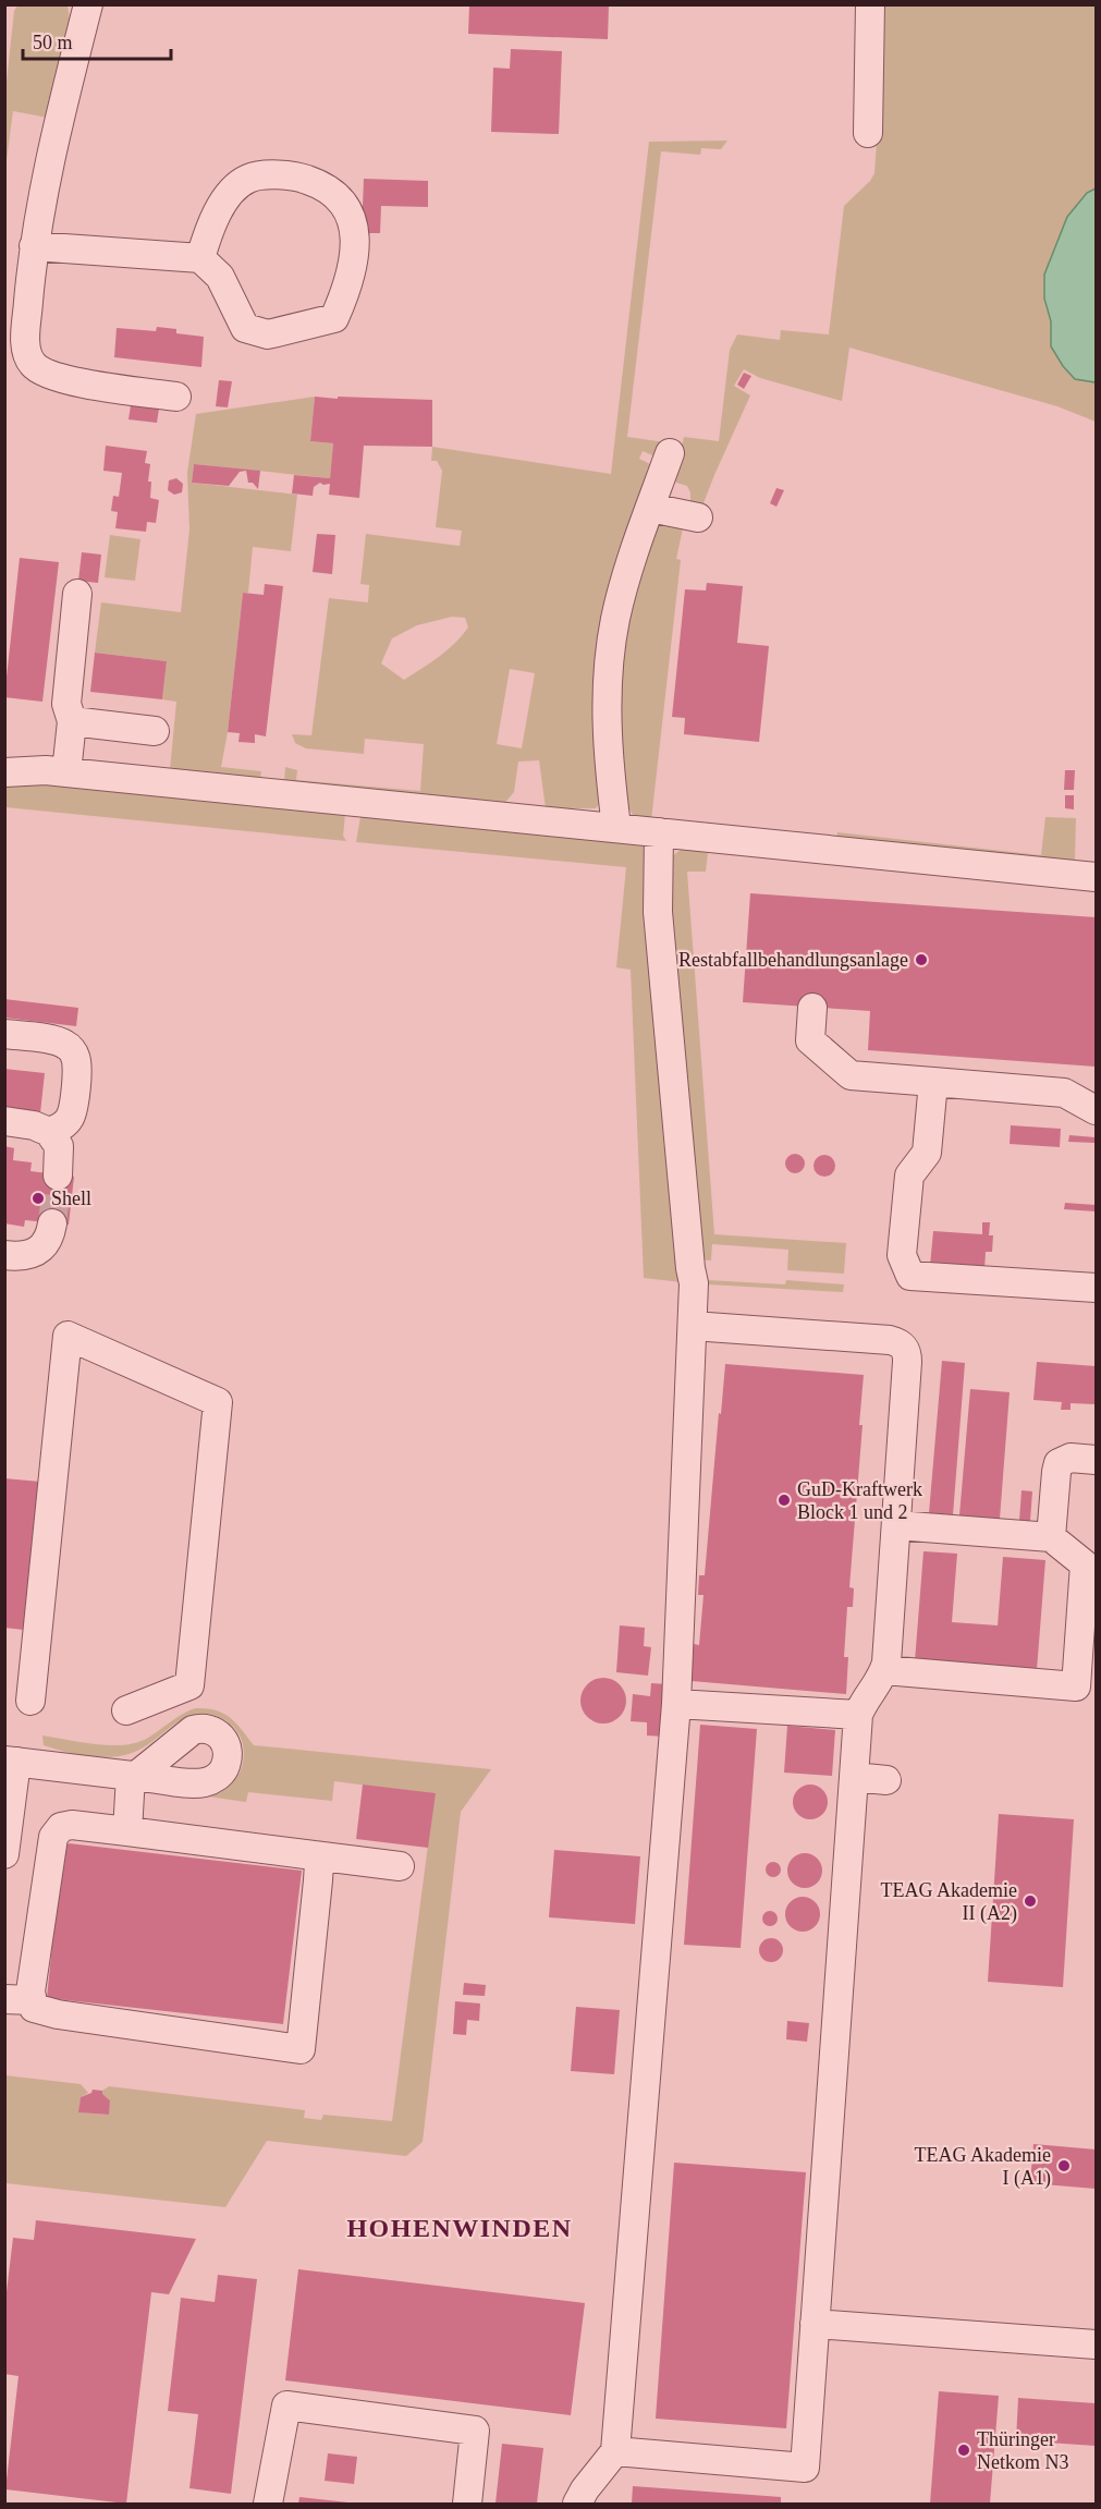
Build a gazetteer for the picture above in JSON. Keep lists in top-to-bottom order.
{
  "districts": ["HOHENWINDEN"],
  "places": [
    "Restabfallbehandlungsanlage",
    "Shell",
    "GuD-Kraftwerk Block 1 und 2",
    "TEAG Akademie II (A2)",
    "TEAG Akademie I (A1)",
    "Thüringer Netkom N3"
  ],
  "scale_bar": "50 m"
}
